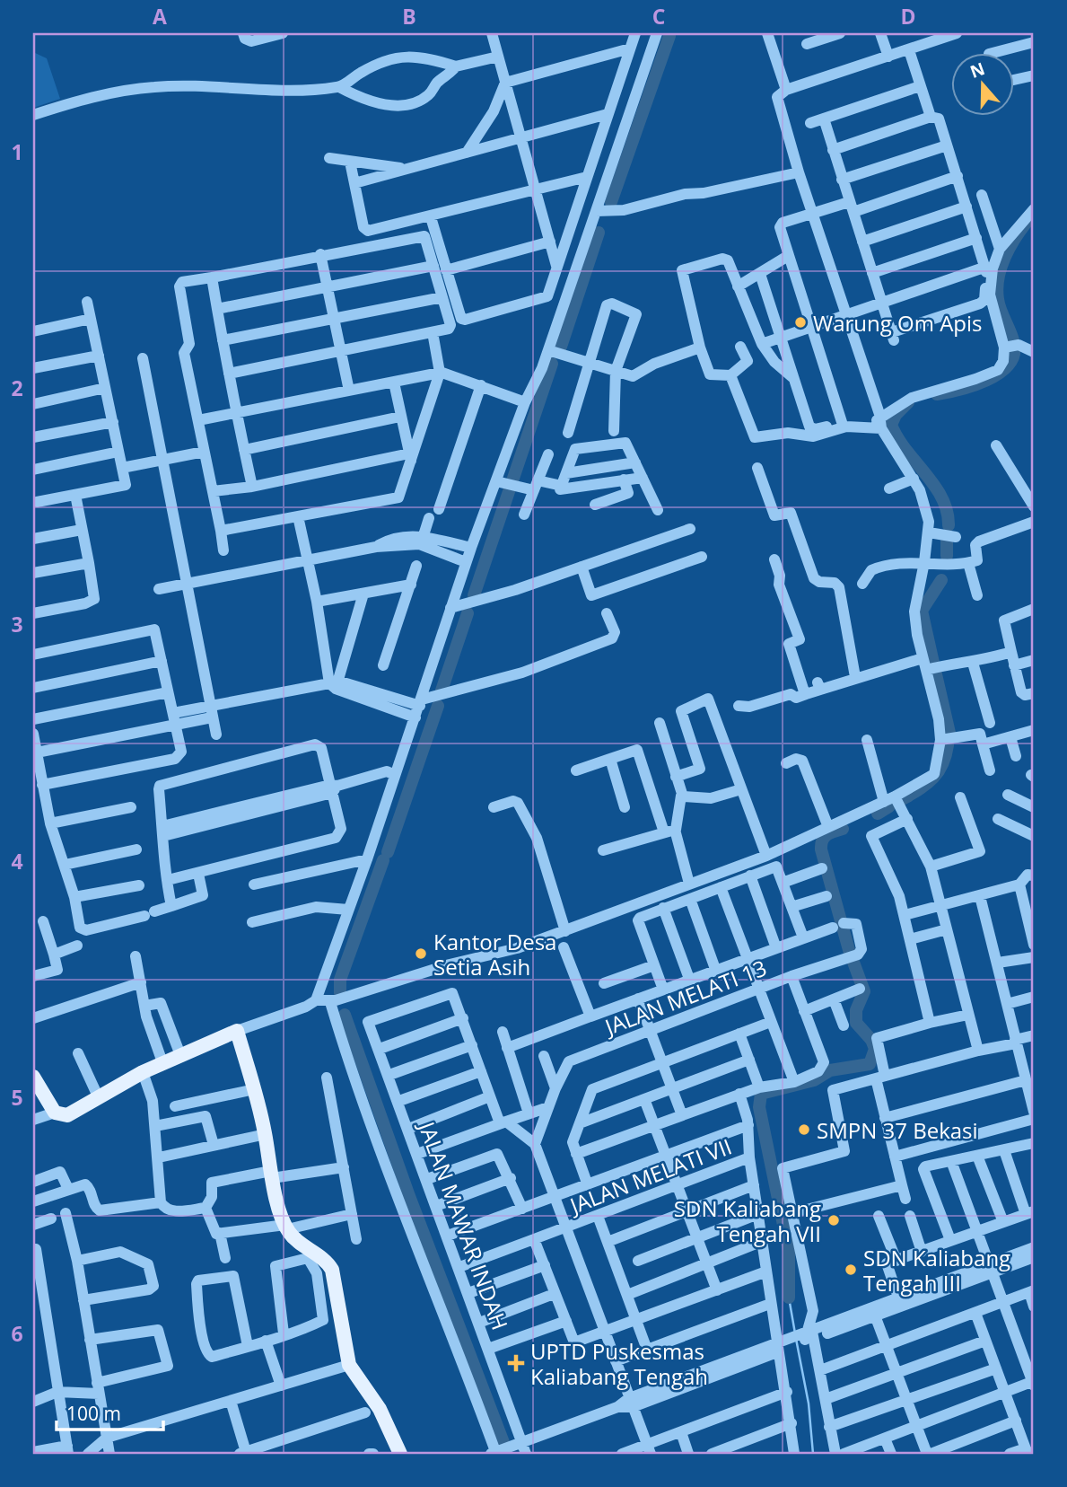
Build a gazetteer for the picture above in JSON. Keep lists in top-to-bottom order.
{
  "streets": {
    "street": ["JALAN MELATI 13", "JALAN MELATI VII", "JALAN MAWAR INDAH"]
  },
  "crossings": [
    ["JALAN MELATI VII", "JALAN MAWAR INDAH"]
  ],
  "places": {
    "other": [
      "Warung Om Apis",
      "Kantor Desa Setia Asih",
      "SMPN 37 Bekasi",
      "SDN Kaliabang Tengah VII",
      "SDN Kaliabang Tengah III"
    ],
    "health": ["UPTD Puskesmas Kaliabang Tengah"]
  },
  "scale_bar": "100 m",
  "north": "top",
  "grid": {
    "columns": [
      "A",
      "B",
      "C",
      "D"
    ],
    "rows": [
      "1",
      "2",
      "3",
      "4",
      "5",
      "6"
    ]
  }
}
